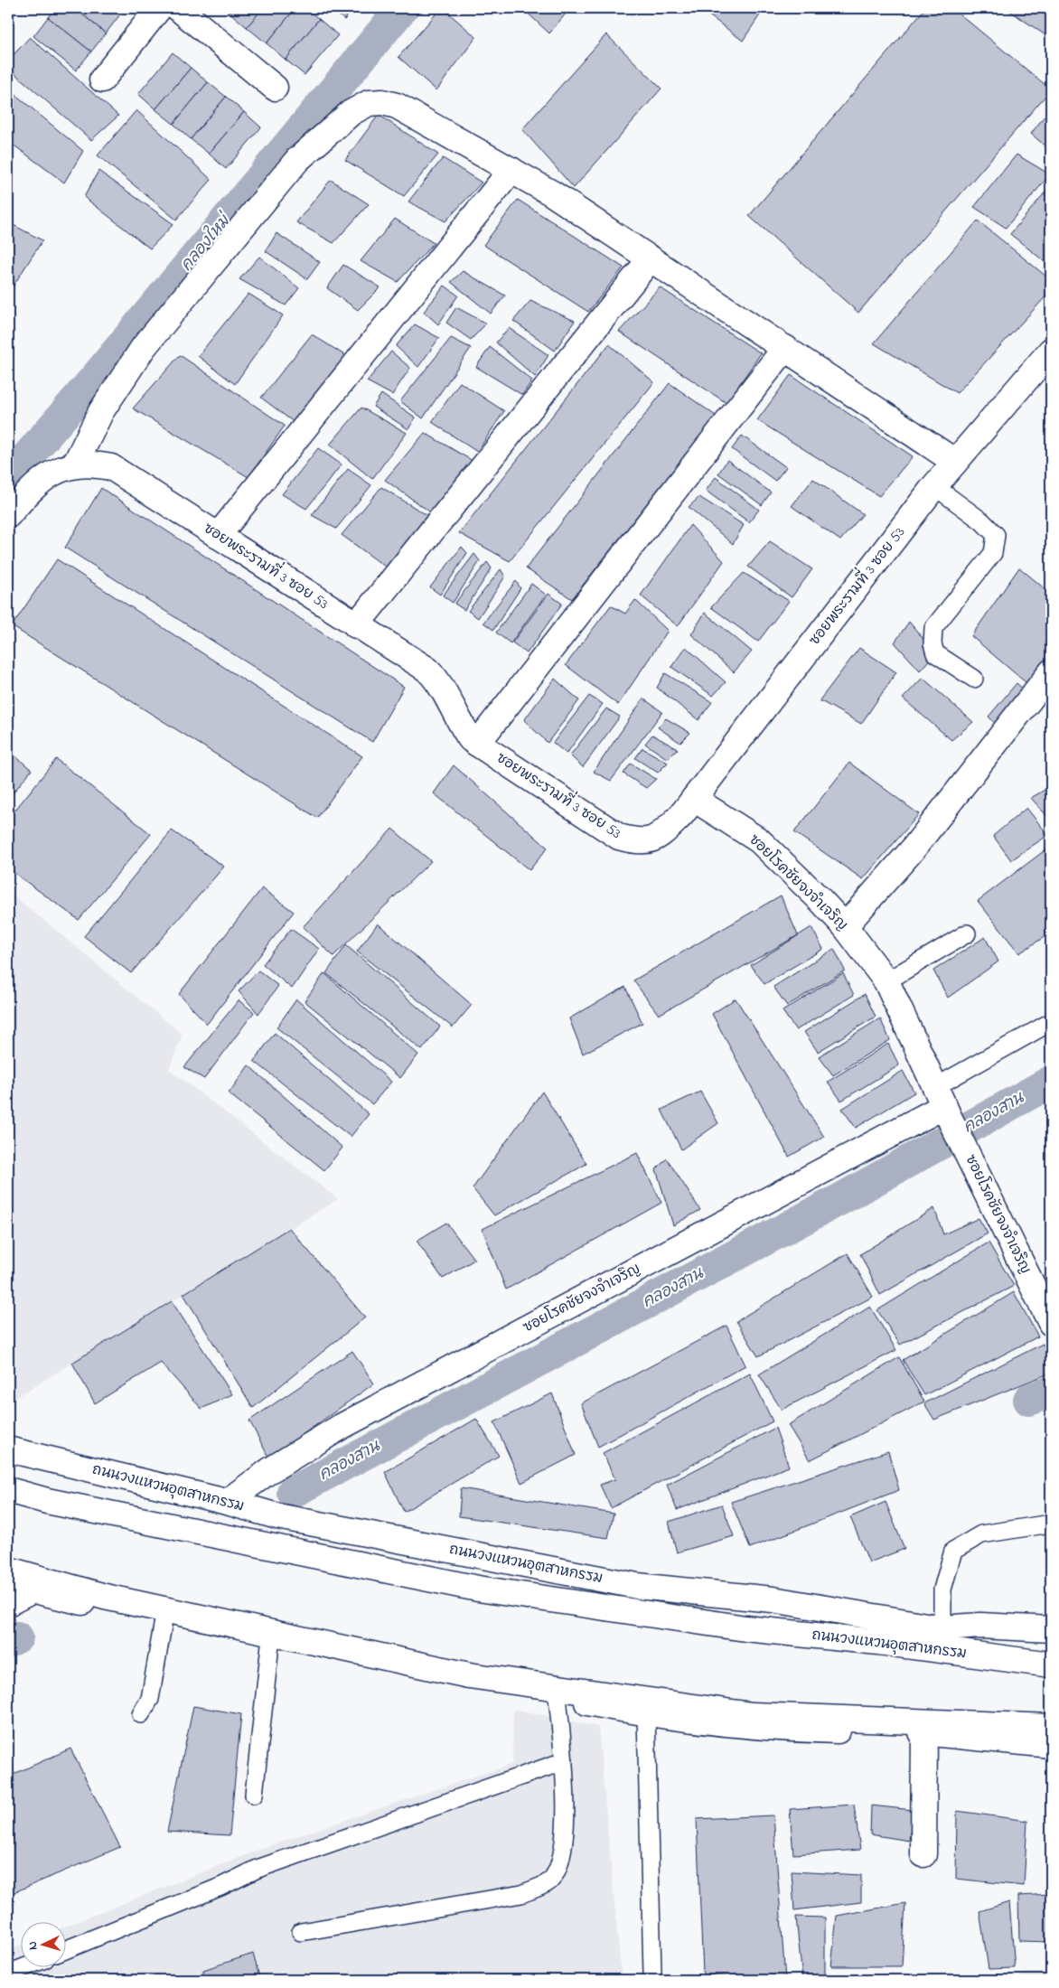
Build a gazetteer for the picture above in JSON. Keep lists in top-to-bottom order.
{
  "streets": {
    "street": ["ซอยพระรามที่ 3 ซอย 53", "ซอยโรคชัยจงจำเจริญ", "ถนนวงแหวนอุตสาหกรรม"]
  },
  "crossings": [
    ["ซอยพระรามที่ 3 ซอย 53", "ซอยโรคชัยจงจำเจริญ"],
    ["ซอยโรคชัยจงจำเจริญ", "ถนนวงแหวนอุตสาหกรรม"]
  ],
  "water": ["คลองใหม่", "คลองสาน"],
  "north": "left"
}
